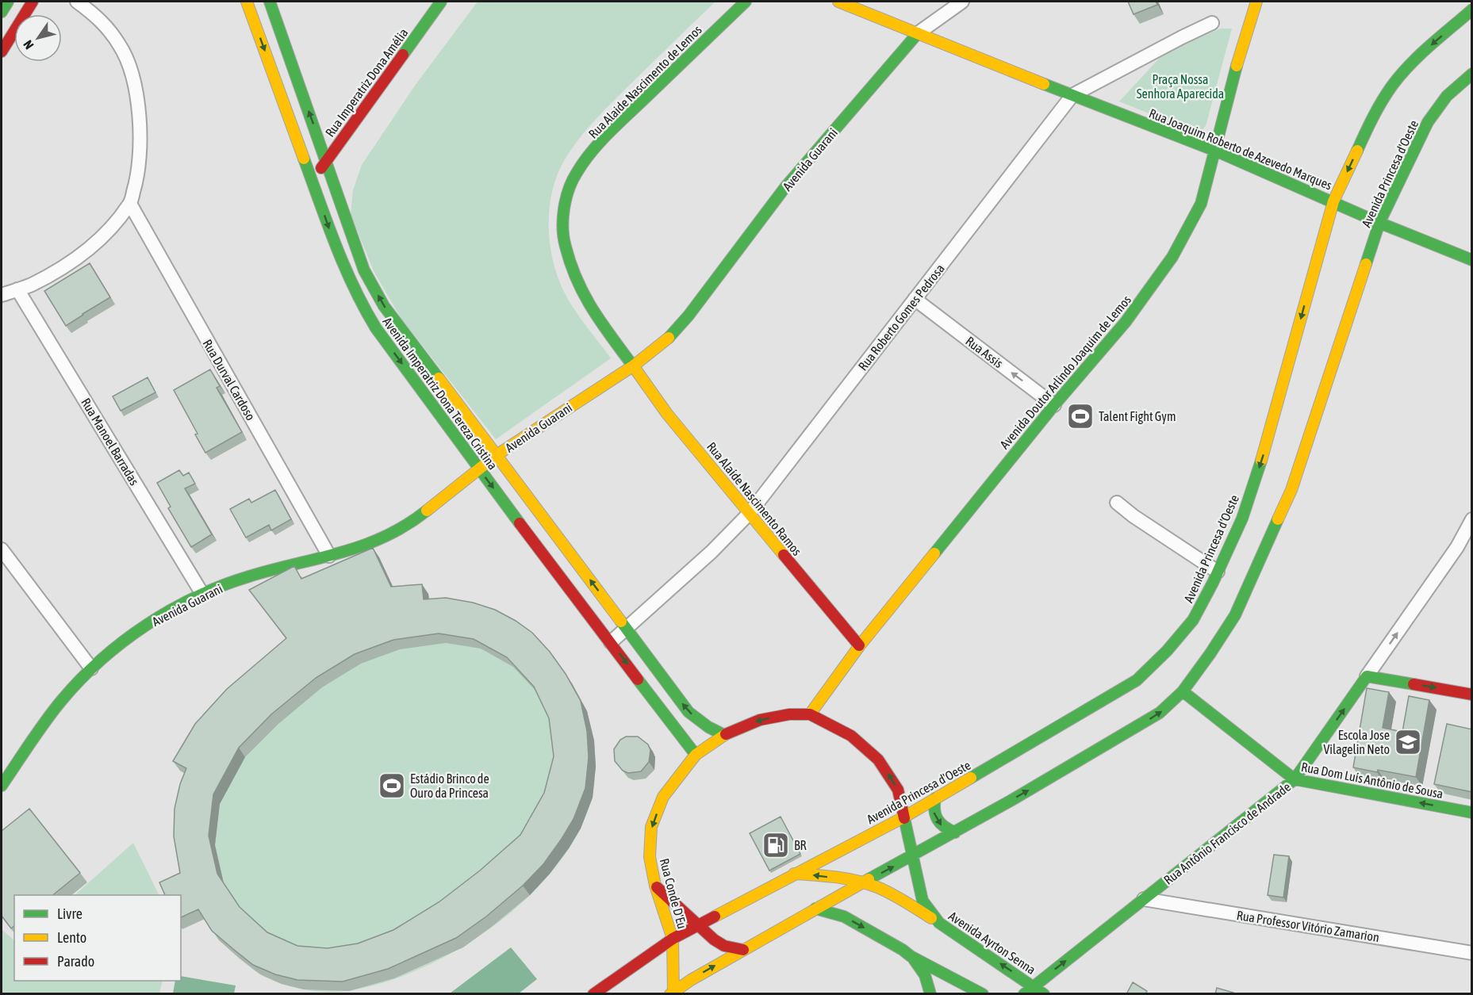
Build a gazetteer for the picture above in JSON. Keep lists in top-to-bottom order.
{
  "streets": {
    "main road": [
      "Rua Alaide Nascimento de Lemos",
      "Rua Imperatriz Dona Amélia",
      "Rua Joaquim Roberto de Azevedo Marques",
      "Avenida Guarani",
      "Avenida Princesa d'Oeste",
      "Avenida Doutor Arlindo Joaquim de Lemos",
      "Avenida Imperatriz Dona Tereza Cristina",
      "Rua Alaíde Nascimento Ramos",
      "Rua Dom Luís Antônio de Sousa",
      "Rua Antônio Francisco de Andrade",
      "Rua Conde D'Eu",
      "Avenida Ayrton Senna"
    ],
    "street": [
      "Rua Roberto Gomes Pedrosa",
      "Rua Assis",
      "Rua Durval Cardoso",
      "Rua Manoel Barradas",
      "Rua Professor Vitório Zamarion"
    ]
  },
  "crossings": [
    ["Rua Alaide Nascimento de Lemos", "Avenida Guarani"],
    ["Rua Alaide Nascimento de Lemos", "Rua Alaíde Nascimento Ramos"],
    ["Rua Imperatriz Dona Amélia", "Avenida Imperatriz Dona Tereza Cristina"],
    ["Rua Joaquim Roberto de Azevedo Marques", "Avenida Guarani"],
    ["Rua Joaquim Roberto de Azevedo Marques", "Avenida Princesa d'Oeste"],
    ["Rua Joaquim Roberto de Azevedo Marques", "Rua Roberto Gomes Pedrosa"],
    ["Rua Joaquim Roberto de Azevedo Marques", "Avenida Doutor Arlindo Joaquim de Lemos"],
    ["Avenida Guarani", "Rua Durval Cardoso"],
    ["Avenida Guarani", "Avenida Imperatriz Dona Tereza Cristina"],
    ["Avenida Guarani", "Rua Manoel Barradas"],
    ["Avenida Guarani", "Rua Alaíde Nascimento Ramos"],
    ["Avenida Princesa d'Oeste", "Rua Dom Luís Antônio de Sousa"],
    ["Avenida Princesa d'Oeste", "Rua Conde D'Eu"],
    ["Avenida Princesa d'Oeste", "Avenida Ayrton Senna"],
    ["Rua Roberto Gomes Pedrosa", "Rua Assis"],
    ["Rua Roberto Gomes Pedrosa", "Avenida Imperatriz Dona Tereza Cristina"],
    ["Rua Roberto Gomes Pedrosa", "Rua Alaíde Nascimento Ramos"],
    ["Rua Assis", "Avenida Doutor Arlindo Joaquim de Lemos"],
    ["Avenida Doutor Arlindo Joaquim de Lemos", "Rua Alaíde Nascimento Ramos"],
    ["Avenida Doutor Arlindo Joaquim de Lemos", "Rua Conde D'Eu"],
    ["Avenida Imperatriz Dona Tereza Cristina", "Rua Conde D'Eu"],
    ["Rua Dom Luís Antônio de Sousa", "Rua Antônio Francisco de Andrade"],
    ["Rua Antônio Francisco de Andrade", "Rua Professor Vitório Zamarion"],
    ["Rua Antônio Francisco de Andrade", "Avenida Ayrton Senna"],
    ["Rua Conde D'Eu", "Avenida Ayrton Senna"]
  ],
  "one_way": ["Rua Assis", "Rua Dom Luís Antônio de Sousa", "Rua Antônio Francisco de Andrade"],
  "parks": ["Praça Nossa Senhora Aparecida"],
  "places": {
    "sports": ["Talent Fight Gym", "Estádio Brinco de Ouro da Princesa"],
    "school or university": ["Escola Jose Vilagelin Neto"],
    "fuel station": ["BR"]
  },
  "legend": ["Livre", "Lento", "Parado"],
  "north": "bottom left"
}
